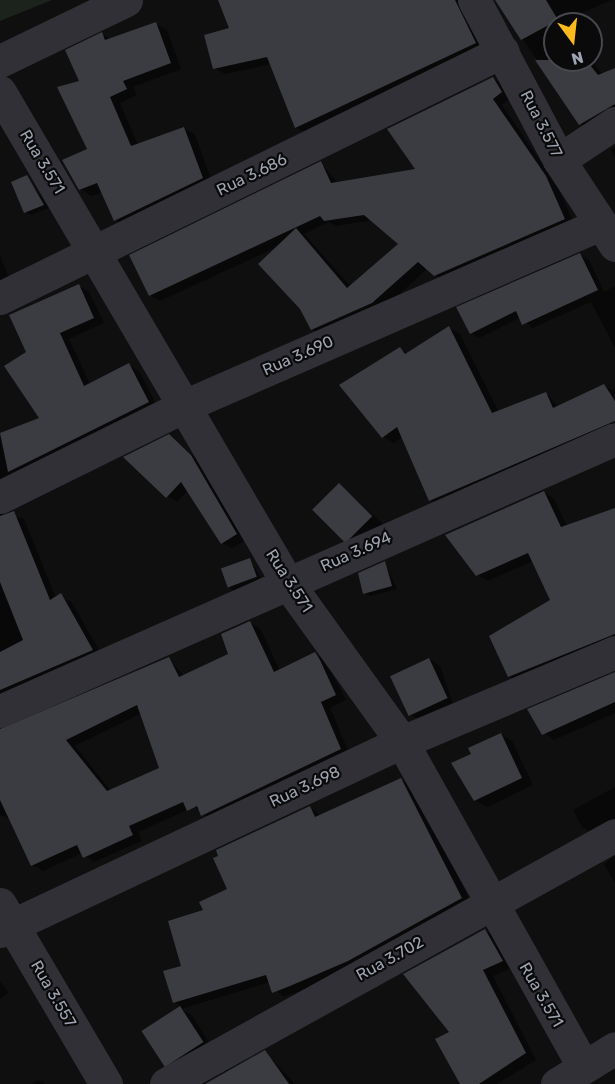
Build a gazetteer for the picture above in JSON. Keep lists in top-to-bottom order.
{
  "streets": {
    "street": [
      "Rua 3.577",
      "Rua 3.571",
      "Rua 3.686",
      "Rua 3.690",
      "Rua 3.694",
      "Rua 3.698",
      "Rua 3.702",
      "Rua 3.557"
    ]
  },
  "crossings": [
    ["Rua 3.577", "Rua 3.686"],
    ["Rua 3.577", "Rua 3.690"],
    ["Rua 3.571", "Rua 3.686"],
    ["Rua 3.571", "Rua 3.690"],
    ["Rua 3.571", "Rua 3.694"],
    ["Rua 3.571", "Rua 3.698"],
    ["Rua 3.571", "Rua 3.702"],
    ["Rua 3.698", "Rua 3.557"]
  ],
  "north": "bottom"
}
